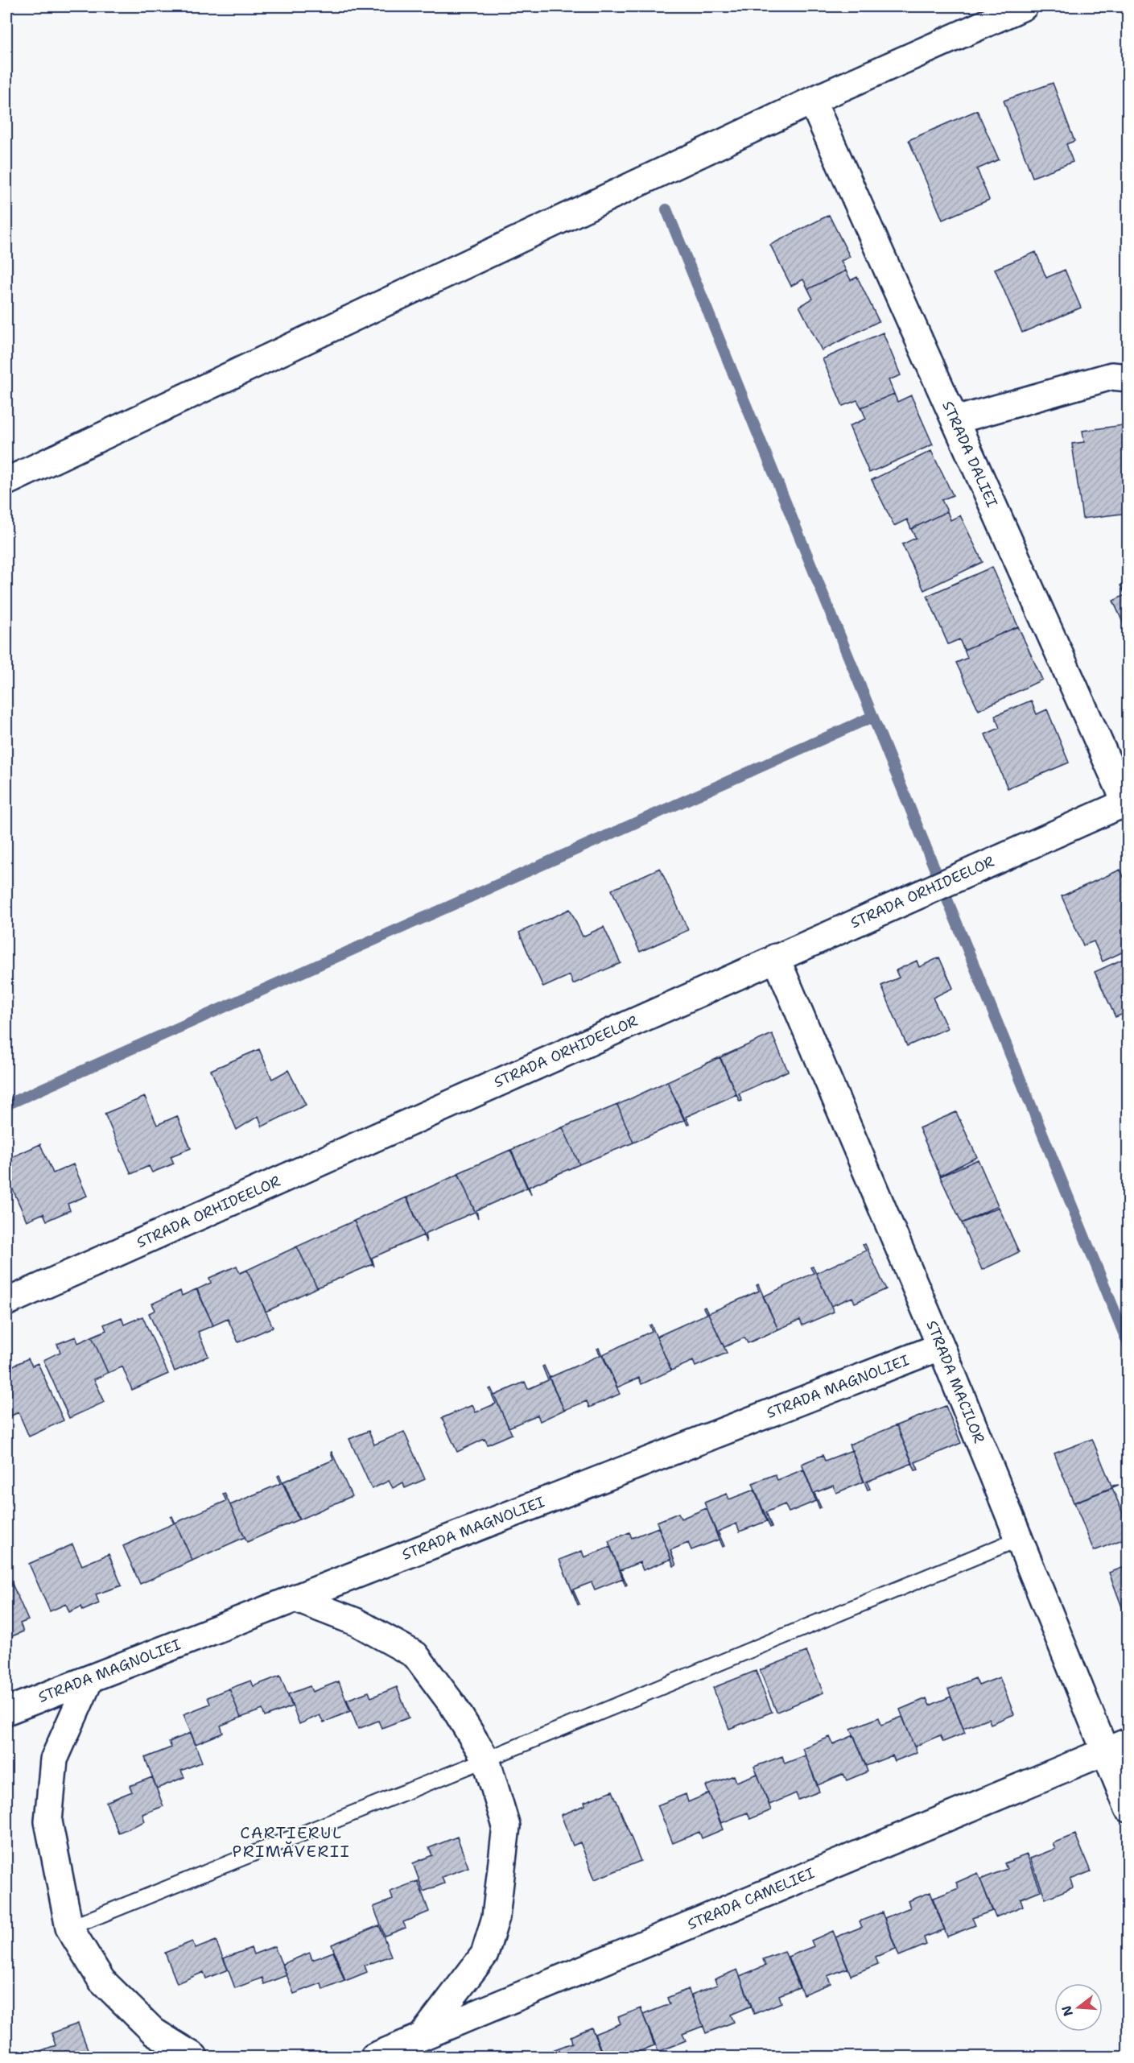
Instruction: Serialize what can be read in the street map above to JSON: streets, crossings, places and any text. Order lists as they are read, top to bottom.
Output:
{
  "streets": {
    "street": [
      "STRADA DALIEI",
      "STRADA ORHIDEELOR",
      "STRADA MACILOR",
      "STRADA MAGNOLIEI",
      "STRADA CAMELIEI"
    ]
  },
  "crossings": [
    ["STRADA DALIEI", "STRADA ORHIDEELOR"],
    ["STRADA ORHIDEELOR", "STRADA MACILOR"],
    ["STRADA MACILOR", "STRADA MAGNOLIEI"],
    ["STRADA MACILOR", "STRADA CAMELIEI"]
  ],
  "districts": ["CARTIERUL PRIMĂVERII"],
  "north": "left"
}
